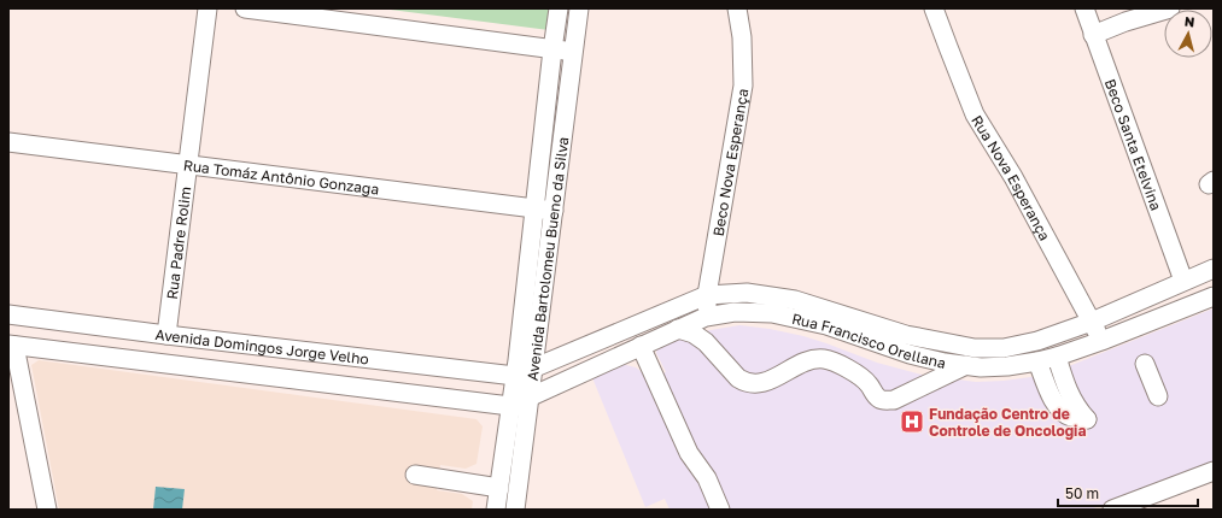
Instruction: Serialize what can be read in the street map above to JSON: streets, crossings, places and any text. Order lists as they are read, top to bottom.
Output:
{
  "streets": {
    "street": [
      "Beco Santa Etelvina",
      "Beco Nova Esperança",
      "Rua Tomáz Antônio Gonzaga",
      "Rua Nova Esperança",
      "Rua Padre Rolim",
      "Avenida Bartolomeu Bueno da Silva",
      "Rua Francisco Orellana",
      "Avenida Domingos Jorge Velho"
    ]
  },
  "crossings": [
    ["Beco Santa Etelvina", "Rua Francisco Orellana"],
    ["Beco Nova Esperança", "Rua Francisco Orellana"],
    ["Rua Tomáz Antônio Gonzaga", "Rua Padre Rolim"],
    ["Rua Tomáz Antônio Gonzaga", "Avenida Bartolomeu Bueno da Silva"],
    ["Rua Nova Esperança", "Rua Francisco Orellana"],
    ["Rua Padre Rolim", "Avenida Domingos Jorge Velho"],
    ["Avenida Bartolomeu Bueno da Silva", "Rua Francisco Orellana"],
    ["Avenida Bartolomeu Bueno da Silva", "Avenida Domingos Jorge Velho"],
    ["Rua Francisco Orellana", "Avenida Domingos Jorge Velho"]
  ],
  "places": {
    "hospital": ["Fundação Centro de Controle de Oncologia"]
  },
  "scale_bar": "50 m",
  "north": "top"
}
